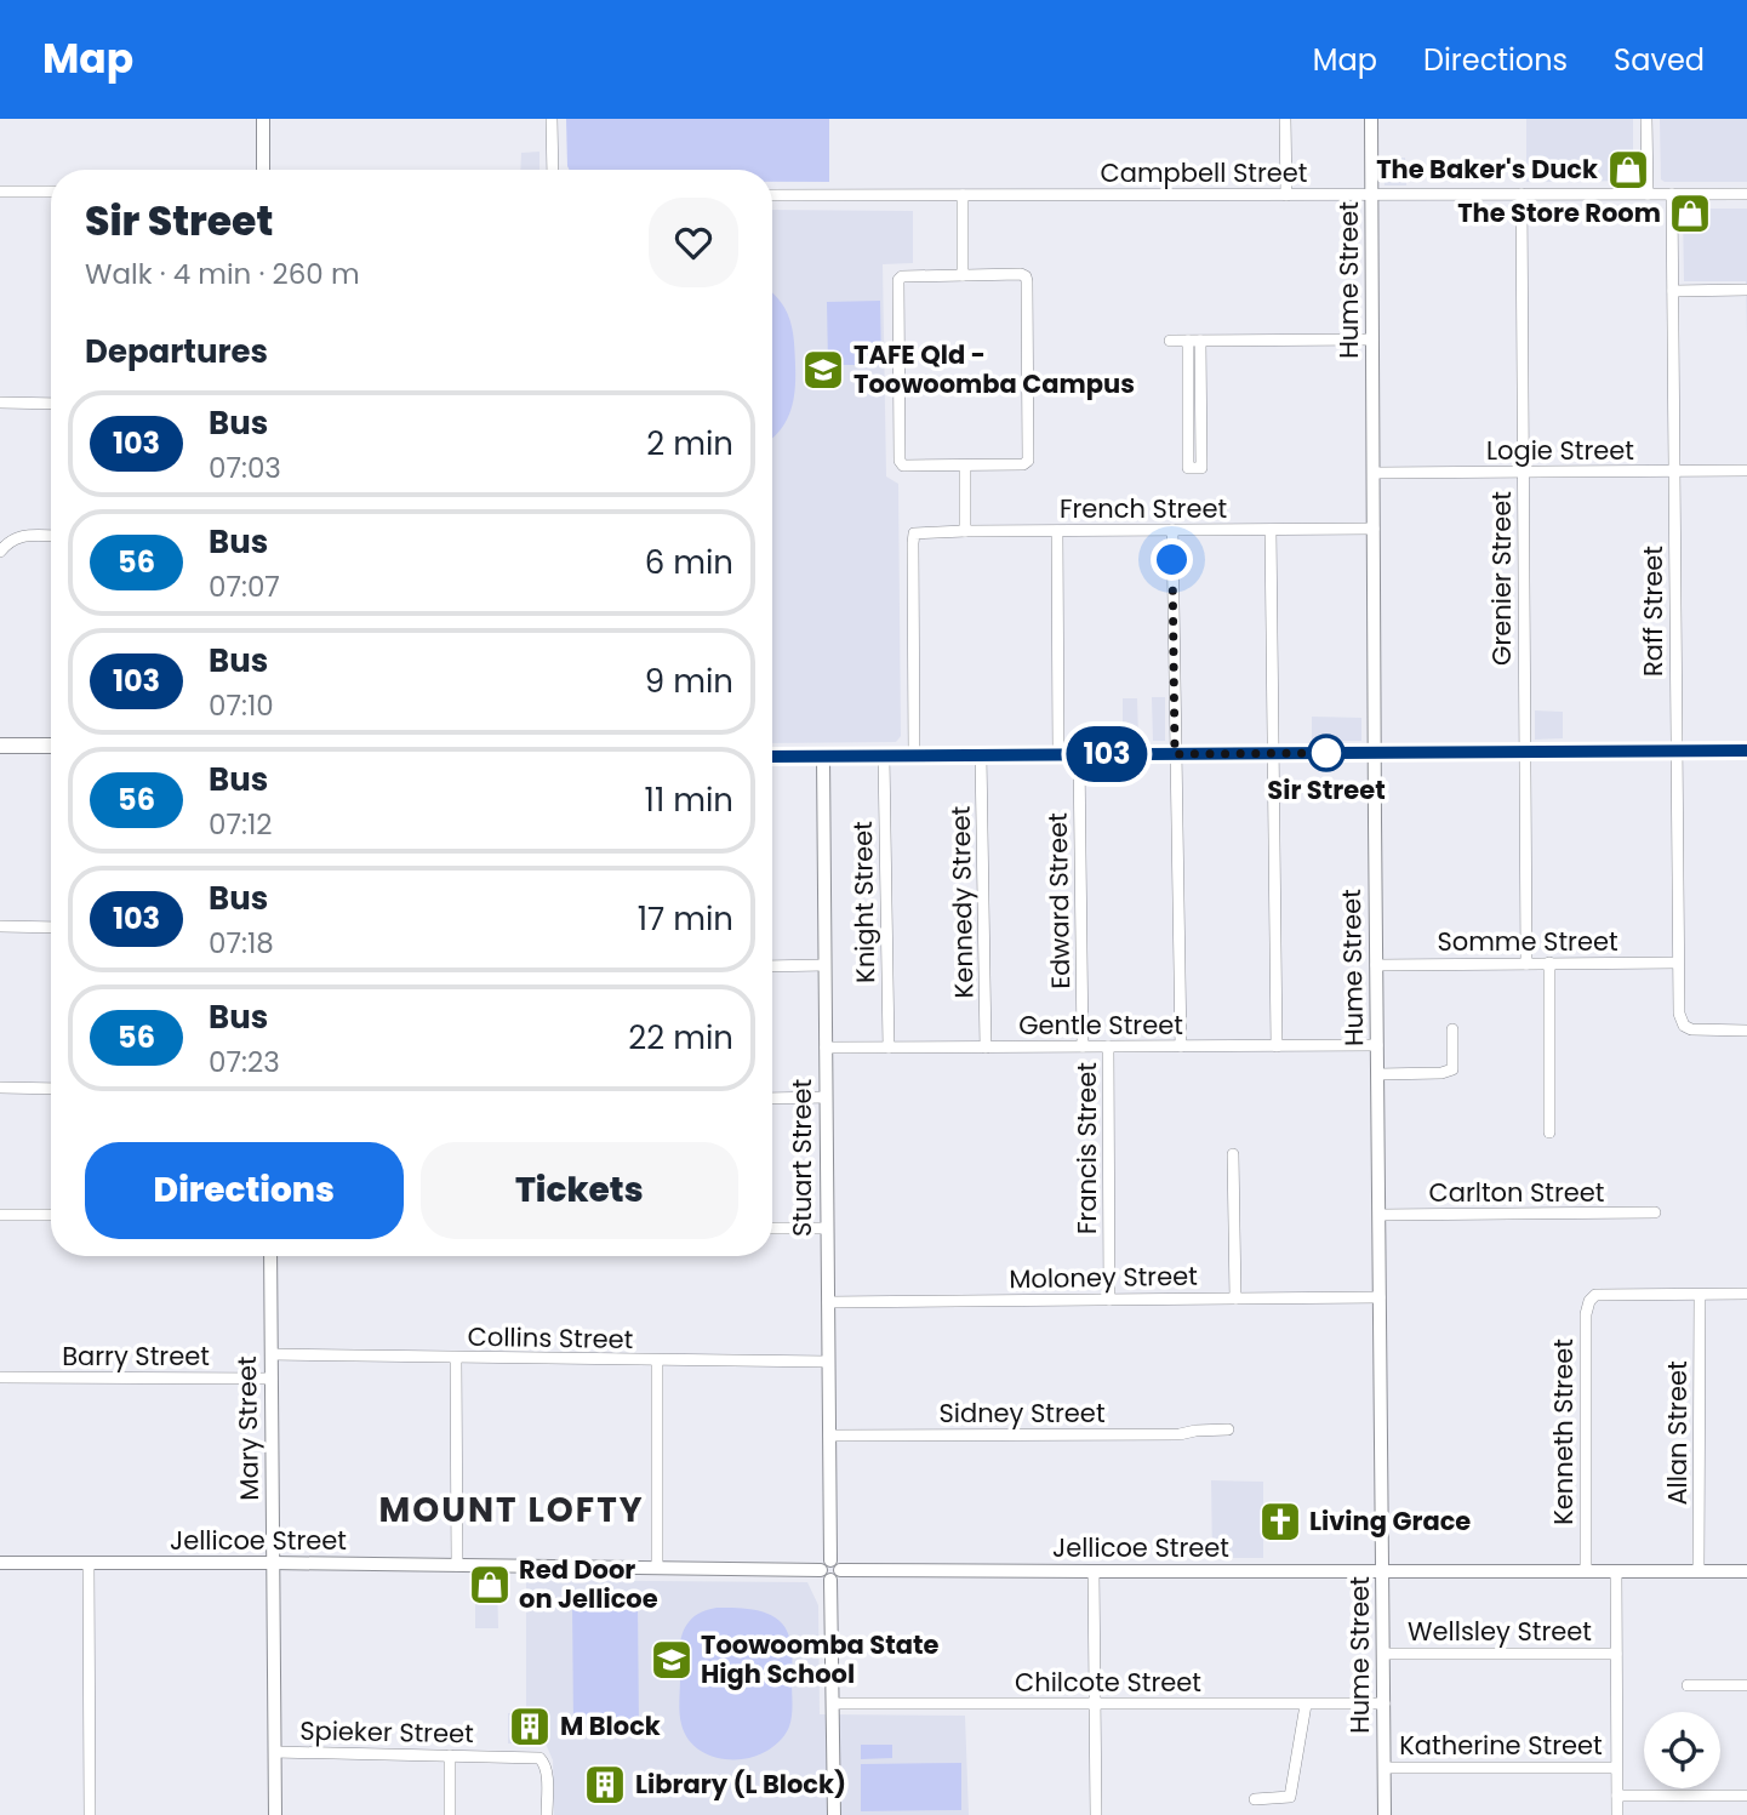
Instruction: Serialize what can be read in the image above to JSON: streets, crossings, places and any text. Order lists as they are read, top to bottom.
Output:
{
  "streets": {
    "street": [
      "Campbell Street",
      "Hume Street",
      "Logie Street",
      "French Street",
      "Grenier Street",
      "Raff Street",
      "Edward Street",
      "Knight Street",
      "Kennedy Street",
      "Somme Street",
      "Gentle Street",
      "Francis Street",
      "Stuart Street",
      "Carlton Street",
      "Moloney Street",
      "Collins Street",
      "Barry Street",
      "Sidney Street",
      "Mary Street",
      "Kenneth Street",
      "Allan Street",
      "Jellicoe Street",
      "Wellsley Street",
      "Chilcote Street",
      "Spieker Street",
      "Katherine Street"
    ]
  },
  "crossings": [
    ["Campbell Street", "Hume Street"],
    ["Campbell Street", "Grenier Street"],
    ["Campbell Street", "Raff Street"],
    ["Hume Street", "Logie Street"],
    ["Hume Street", "French Street"],
    ["Hume Street", "Somme Street"],
    ["Hume Street", "Gentle Street"],
    ["Hume Street", "Carlton Street"],
    ["Hume Street", "Moloney Street"],
    ["Hume Street", "Jellicoe Street"],
    ["Hume Street", "Wellsley Street"],
    ["Hume Street", "Chilcote Street"],
    ["Hume Street", "Katherine Street"],
    ["Logie Street", "Grenier Street"],
    ["Logie Street", "Raff Street"],
    ["Grenier Street", "Somme Street"],
    ["Raff Street", "Somme Street"],
    ["Edward Street", "Gentle Street"],
    ["Knight Street", "Gentle Street"],
    ["Kennedy Street", "Gentle Street"],
    ["Gentle Street", "Francis Street"],
    ["Gentle Street", "Stuart Street"],
    ["Francis Street", "Moloney Street"],
    ["Stuart Street", "Moloney Street"],
    ["Stuart Street", "Collins Street"],
    ["Stuart Street", "Sidney Street"],
    ["Stuart Street", "Jellicoe Street"],
    ["Stuart Street", "Chilcote Street"],
    ["Collins Street", "Mary Street"],
    ["Barry Street", "Mary Street"],
    ["Mary Street", "Jellicoe Street"],
    ["Mary Street", "Spieker Street"],
    ["Kenneth Street", "Allan Street"],
    ["Kenneth Street", "Jellicoe Street"],
    ["Allan Street", "Jellicoe Street"]
  ],
  "districts": ["MOUNT LOFTY"],
  "places": {
    "shop": ["The Baker's Duck", "The Store Room", "Red Door on Jellicoe"],
    "school or university": ["TAFE Qld - Toowoomba Campus", "Toowoomba State High School"],
    "other": ["Sir Street"],
    "church": ["Living Grace"],
    "building": ["M Block", "Library (L Block)"]
  },
  "lines": ["bus line 103"],
  "page": {
    "header": "Map",
    "nav": ["Map", "Directions", "Saved"],
    "on_map": "103",
    "heading": [
      ["Sir Street", "Walk · 4 min · 260 m"],
      "Departures"
    ],
    "list": [
      {
        "mark": "103",
        "name": "Bus",
        "note": "07:03",
        "value": "2 min"
      },
      {
        "mark": "56",
        "name": "Bus",
        "note": "07:07",
        "value": "6 min"
      },
      {
        "mark": "103",
        "name": "Bus",
        "note": "07:10",
        "value": "9 min"
      },
      {
        "mark": "56",
        "name": "Bus",
        "note": "07:12",
        "value": "11 min"
      },
      {
        "mark": "103",
        "name": "Bus",
        "note": "07:18",
        "value": "17 min"
      },
      {
        "mark": "56",
        "name": "Bus",
        "note": "07:23",
        "value": "22 min"
      }
    ],
    "buttons": ["Directions", "Tickets"]
  }
}
